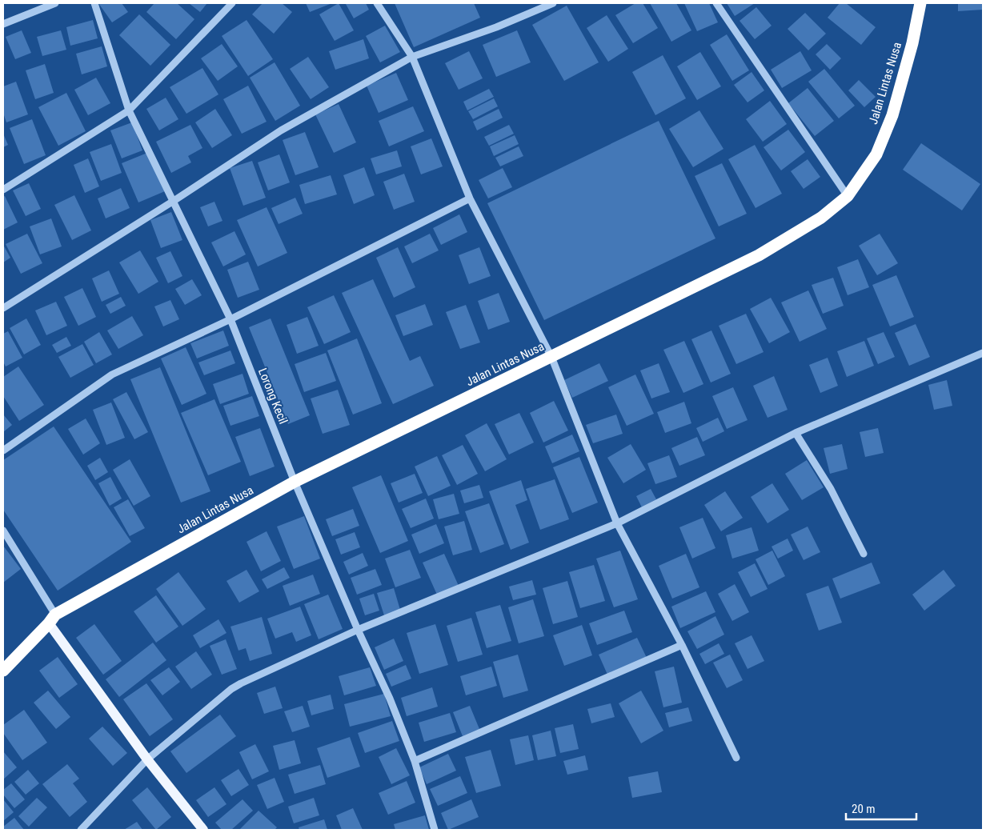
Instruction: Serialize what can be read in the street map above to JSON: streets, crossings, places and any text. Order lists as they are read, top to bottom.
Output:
{
  "streets": {
    "highway": ["Jalan Lintas Nusa"],
    "street": ["Lorong Kecil"]
  },
  "crossings": [
    ["Jalan Lintas Nusa", "Lorong Kecil"]
  ],
  "scale_bar": "20 m"
}
